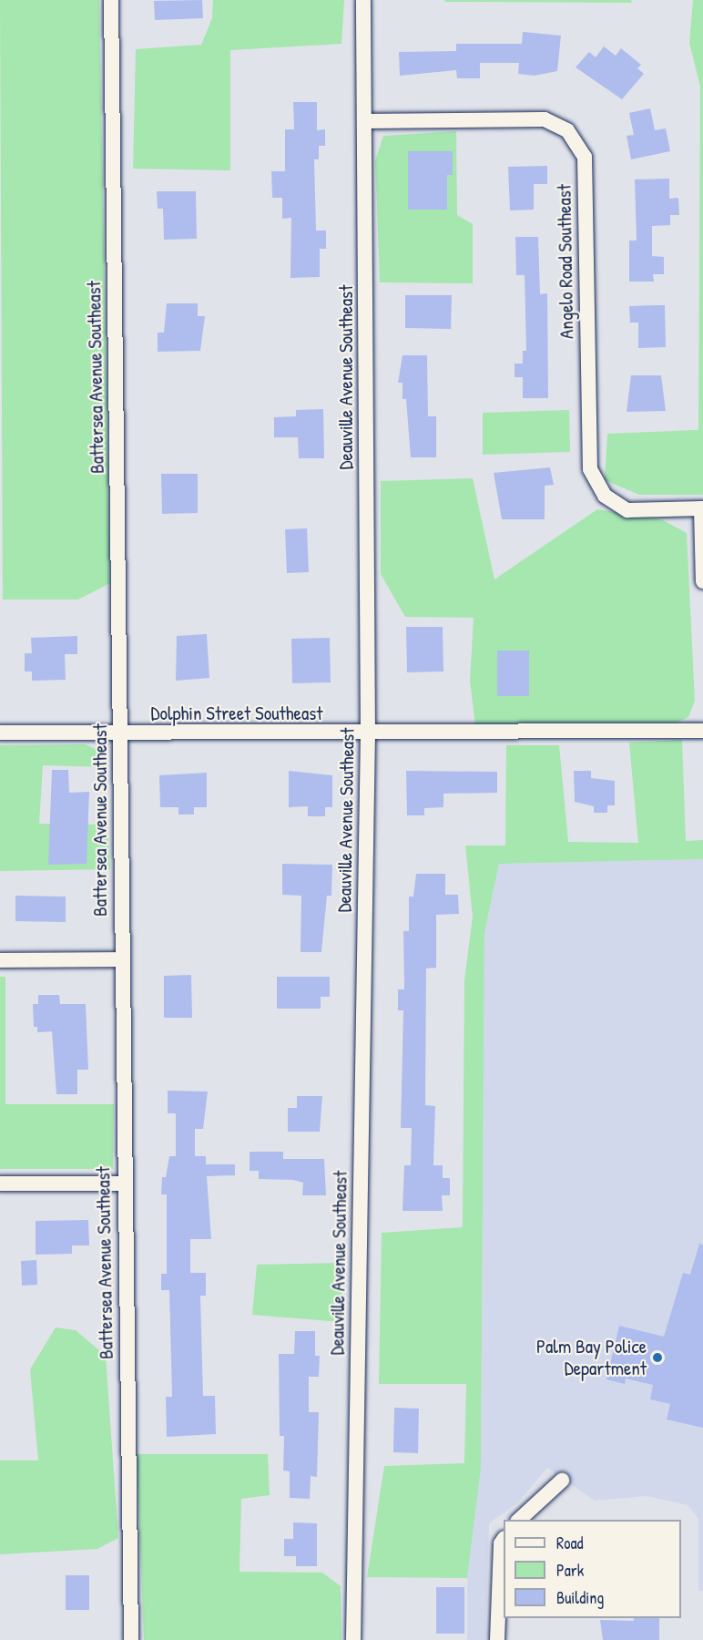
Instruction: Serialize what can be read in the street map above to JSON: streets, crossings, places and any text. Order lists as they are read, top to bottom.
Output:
{
  "streets": {
    "street": [
      "Angelo Road Southeast",
      "Battersea Avenue Southeast",
      "Deauville Avenue Southeast",
      "Dolphin Street Southeast"
    ]
  },
  "crossings": [
    ["Angelo Road Southeast", "Deauville Avenue Southeast"],
    ["Battersea Avenue Southeast", "Dolphin Street Southeast"],
    ["Deauville Avenue Southeast", "Dolphin Street Southeast"]
  ],
  "places": ["Palm Bay Police Department"],
  "legend": ["Road", "Park", "Building"]
}
